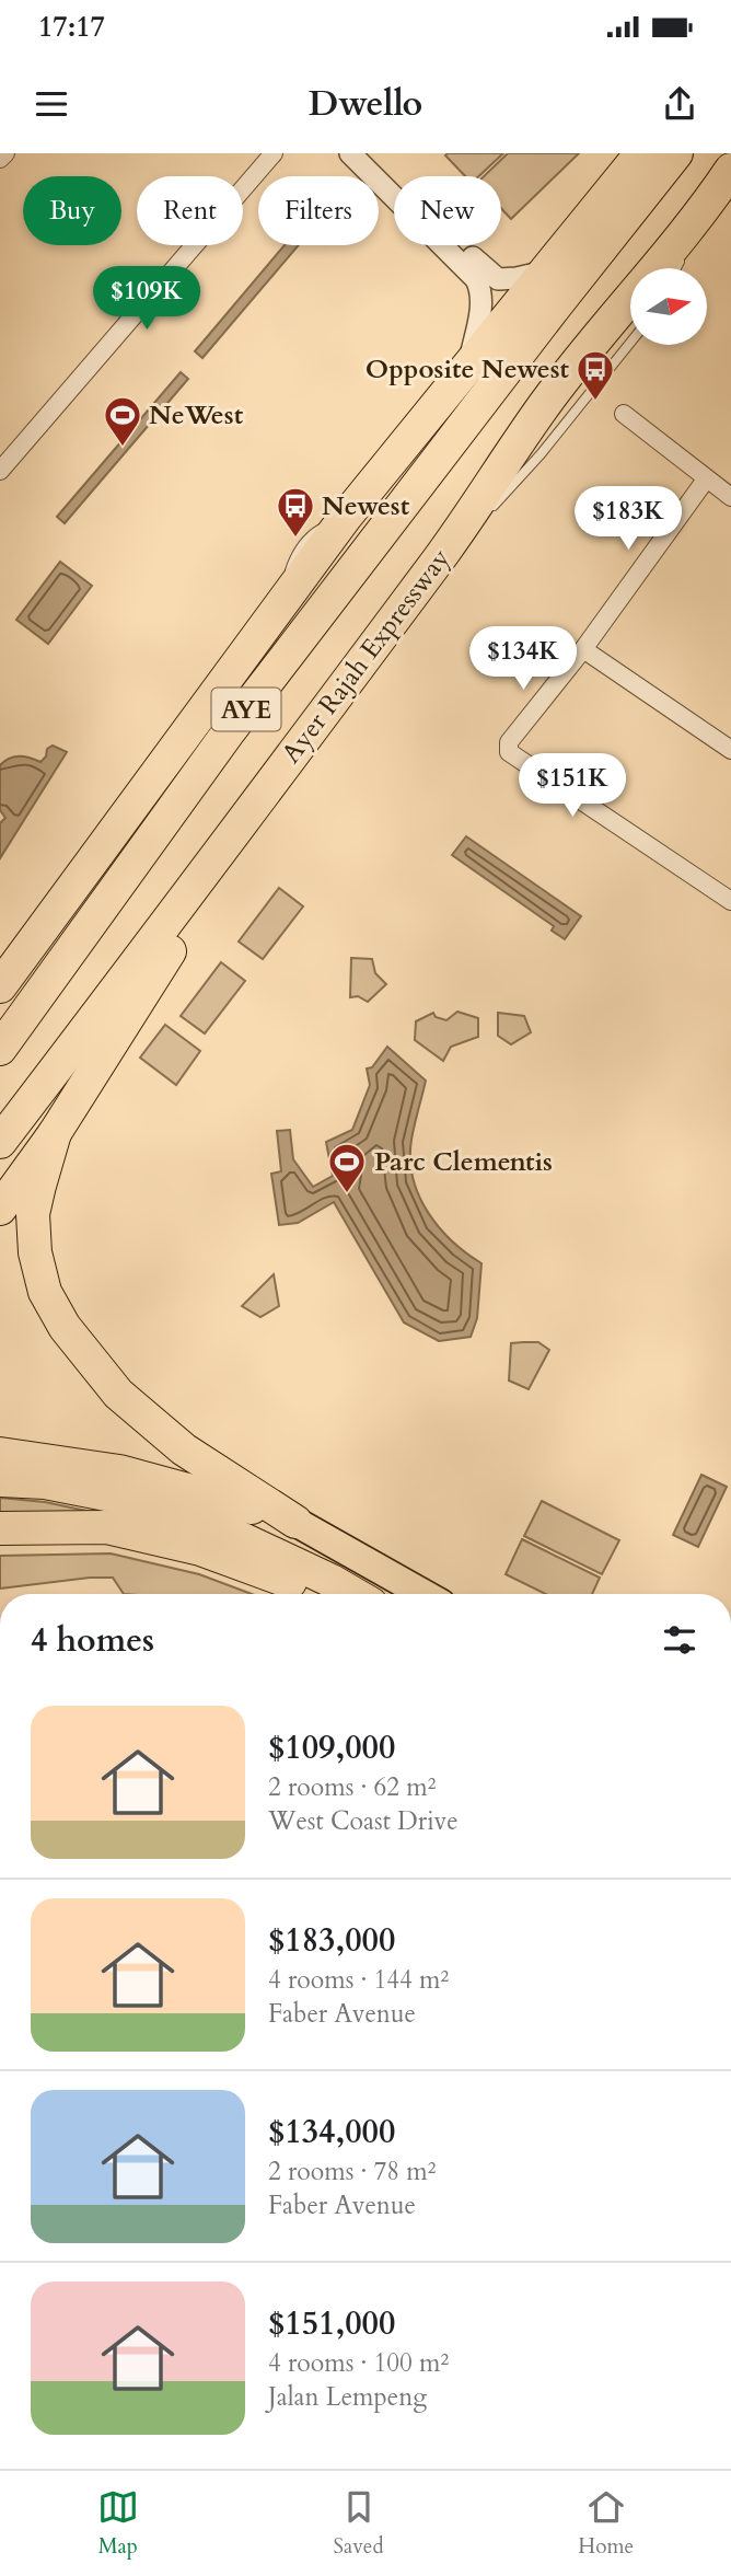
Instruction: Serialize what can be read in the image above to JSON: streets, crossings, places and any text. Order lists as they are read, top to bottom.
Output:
{
  "streets": {
    "highway": ["Ayer Rajah Expressway", "AYE"]
  },
  "places": {
    "bus stop": ["Opposite Newest", "Newest"],
    "sports": ["NeWest", "Parc Clementis"]
  },
  "north": "right",
  "page": {
    "status": "17:17",
    "header": "Dwello",
    "chip": [
      "Buy",
      "Rent",
      "Filters",
      "New"
    ],
    "price": [
      "$109K",
      "$183K",
      "$134K",
      "$151K"
    ],
    "heading": "4 homes",
    "list": [
      {
        "name": "$109,000",
        "note": "2 rooms · 62 m² · West Coast Drive"
      },
      {
        "name": "$183,000",
        "note": "4 rooms · 144 m² · Faber Avenue"
      },
      {
        "name": "$134,000",
        "note": "2 rooms · 78 m² · Faber Avenue"
      },
      {
        "name": "$151,000",
        "note": "4 rooms · 100 m² · Jalan Lempeng"
      }
    ],
    "tabs": ["Map", "Saved", "Home"]
  }
}
